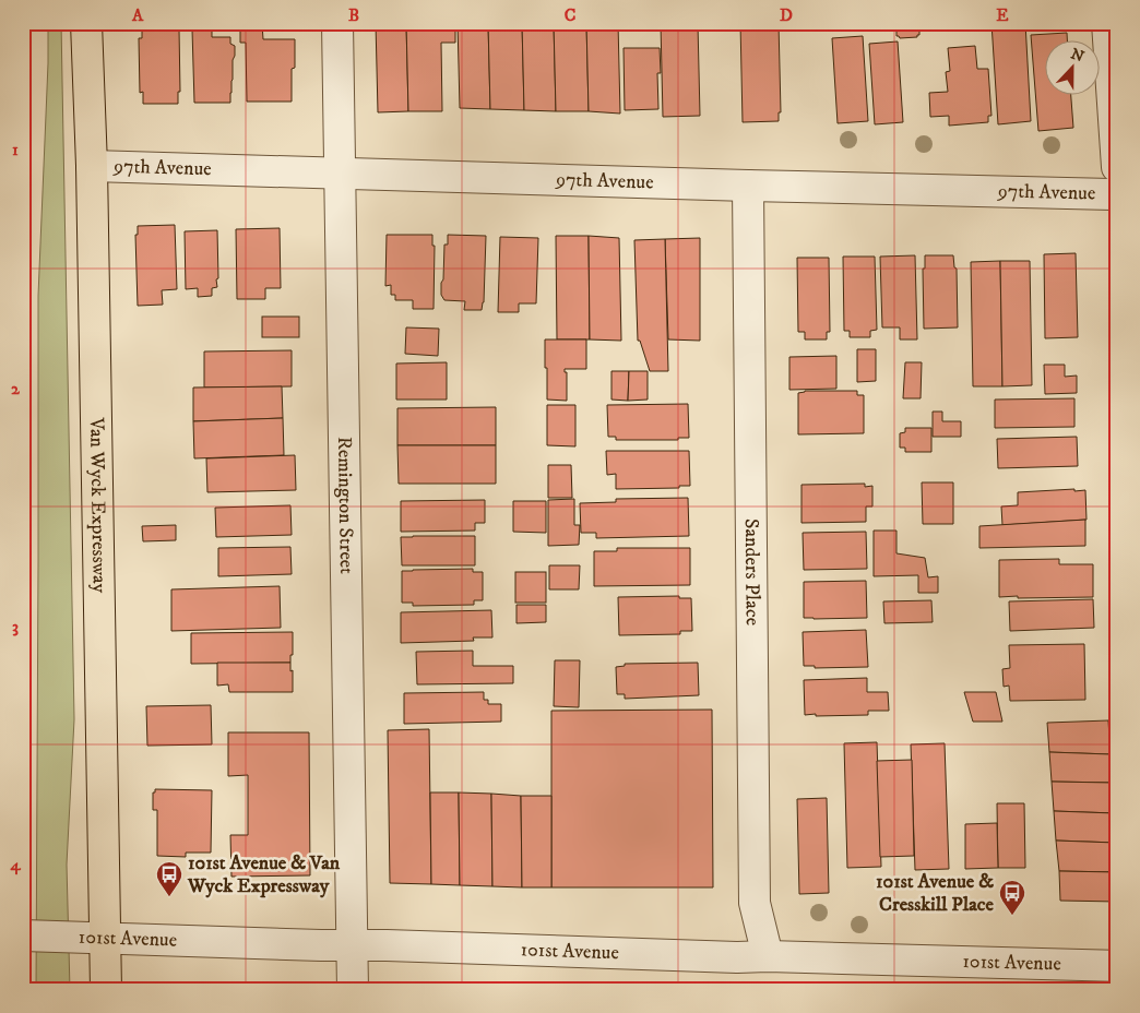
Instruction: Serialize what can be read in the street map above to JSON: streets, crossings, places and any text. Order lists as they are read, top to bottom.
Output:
{
  "streets": {
    "main road": ["Van Wyck Expressway"],
    "street": [
      "97th Avenue",
      "Remington Street",
      "Sanders Place",
      "101st Avenue"
    ]
  },
  "crossings": [
    ["97th Avenue", "Van Wyck Expressway"],
    ["97th Avenue", "Remington Street"],
    ["97th Avenue", "Sanders Place"],
    ["Van Wyck Expressway", "101st Avenue"],
    ["Remington Street", "101st Avenue"],
    ["Sanders Place", "101st Avenue"]
  ],
  "places": {
    "bus stop": ["101st Avenue & Van Wyck Expressway", "101st Avenue & Cresskill Place"]
  },
  "north": "top",
  "grid": {
    "columns": [
      "A",
      "B",
      "C",
      "D",
      "E"
    ],
    "rows": [
      "1",
      "2",
      "3",
      "4"
    ]
  }
}
